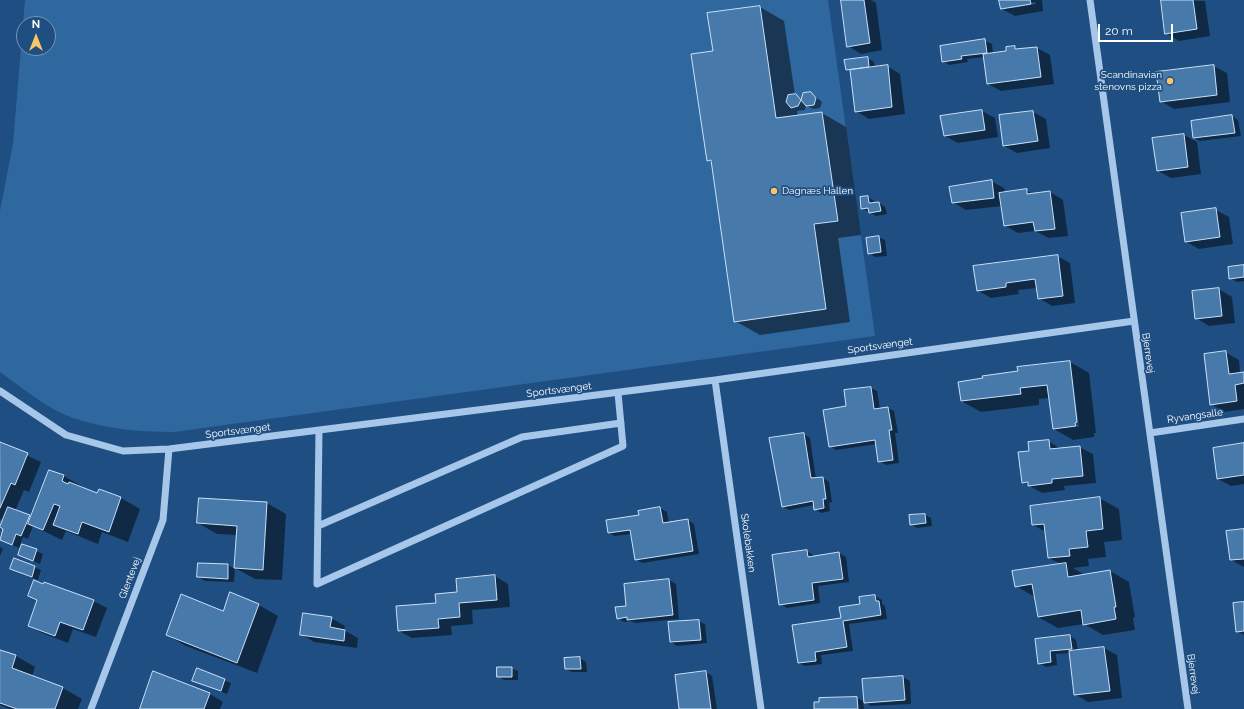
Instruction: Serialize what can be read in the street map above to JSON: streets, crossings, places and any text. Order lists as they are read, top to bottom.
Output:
{
  "streets": {
    "street": [
      "Sportsvænget",
      "Bjerrevej",
      "Ryvangsalle",
      "Skolebakken",
      "Glentevej"
    ]
  },
  "crossings": [
    ["Sportsvænget", "Bjerrevej"],
    ["Sportsvænget", "Skolebakken"],
    ["Sportsvænget", "Glentevej"],
    ["Bjerrevej", "Ryvangsalle"]
  ],
  "places": ["Scandinavian stenovns pizza", "Dagnæs Hallen"],
  "scale_bar": "20 m",
  "north": "top"
}
